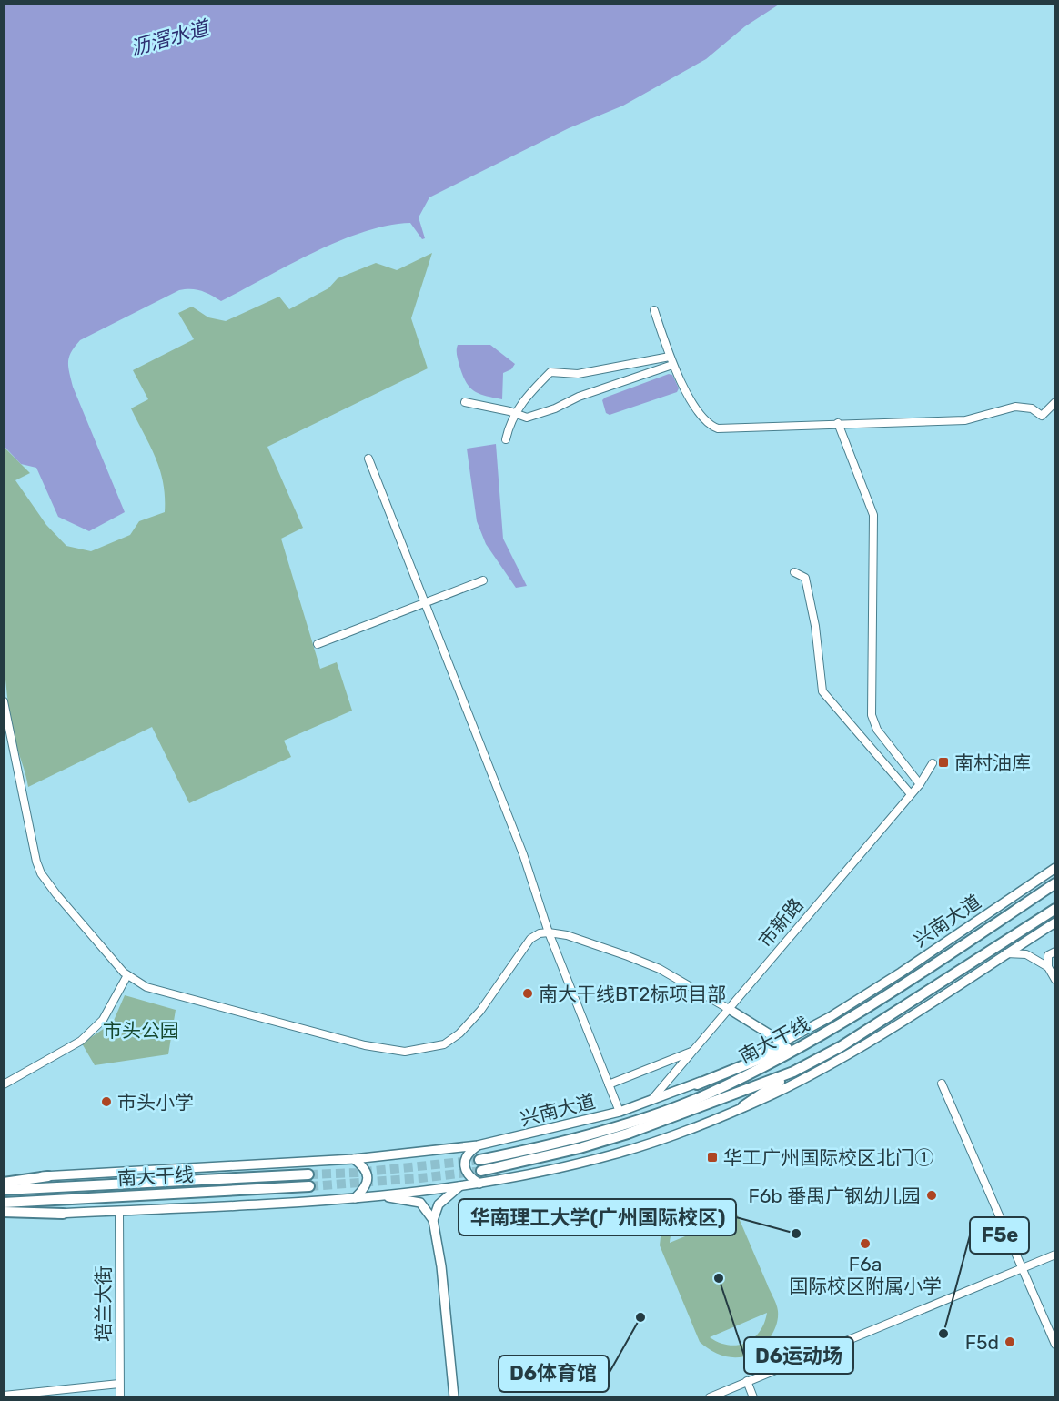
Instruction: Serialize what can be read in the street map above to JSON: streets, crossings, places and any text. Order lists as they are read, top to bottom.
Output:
{
  "streets": {
    "highway": ["南大干线"],
    "main road": ["兴南大道"],
    "street": ["市新路", "培兰大街"]
  },
  "crossings": [
    ["兴南大道", "市新路"]
  ],
  "water": ["沥滘水道"],
  "parks": ["市头公园"],
  "places": {
    "transit": ["南村油库", "华工广州国际校区北门①"],
    "other": [
      "南大干线BT2标项目部",
      "市头小学",
      "F6b 番禺广钢幼儿园",
      "华南理工大学(广州国际校区)",
      "F6a 国际校区附属小学",
      "D6运动场",
      "D6体育馆",
      "F5e",
      "F5d"
    ]
  }
}
